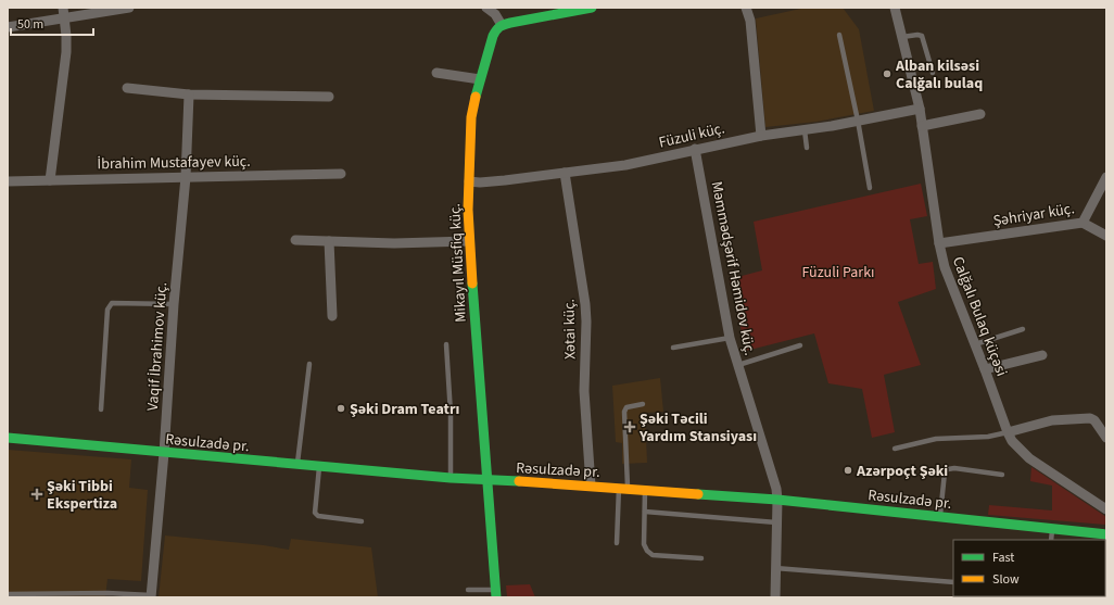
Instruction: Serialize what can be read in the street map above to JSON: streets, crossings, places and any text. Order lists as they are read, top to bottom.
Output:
{
  "streets": {
    "main road": ["Mikayıl Müsfiq küç.", "Rəsulzadə pr."],
    "street": [
      "Füzuli küç.",
      "İbrahim Mustafayev küç.",
      "Şəhriyar küç.",
      "Məmmədşərif Həmidov küç.",
      "Calğalı Bulaq küçəsi",
      "Xətai küç.",
      "Vaqif İbrahimov küç."
    ]
  },
  "crossings": [
    ["Füzuli küç.", "Mikayıl Müsfiq küç."],
    ["Füzuli küç.", "Məmmədşərif Həmidov küç."],
    ["Füzuli küç.", "Calğalı Bulaq küçəsi"],
    ["Füzuli küç.", "Xətai küç."],
    ["İbrahim Mustafayev küç.", "Vaqif İbrahimov küç."],
    ["Şəhriyar küç.", "Calğalı Bulaq küçəsi"],
    ["Mikayıl Müsfiq küç.", "Rəsulzadə pr."],
    ["Məmmədşərif Həmidov küç.", "Rəsulzadə pr."],
    ["Xətai küç.", "Rəsulzadə pr."],
    ["Vaqif İbrahimov küç.", "Rəsulzadə pr."]
  ],
  "parks": ["Füzuli Parkı"],
  "places": {
    "other": ["Alban kilsəsi Calğalı bulaq", "Şəki Dram Teatrı", "Azərpoçt Şəki"],
    "health": ["Şəki Təcili Yardım Stansiyası", "Şəki Tibbi Ekspertiza"]
  },
  "legend": ["Fast", "Slow"],
  "scale_bar": "50 m"
}
